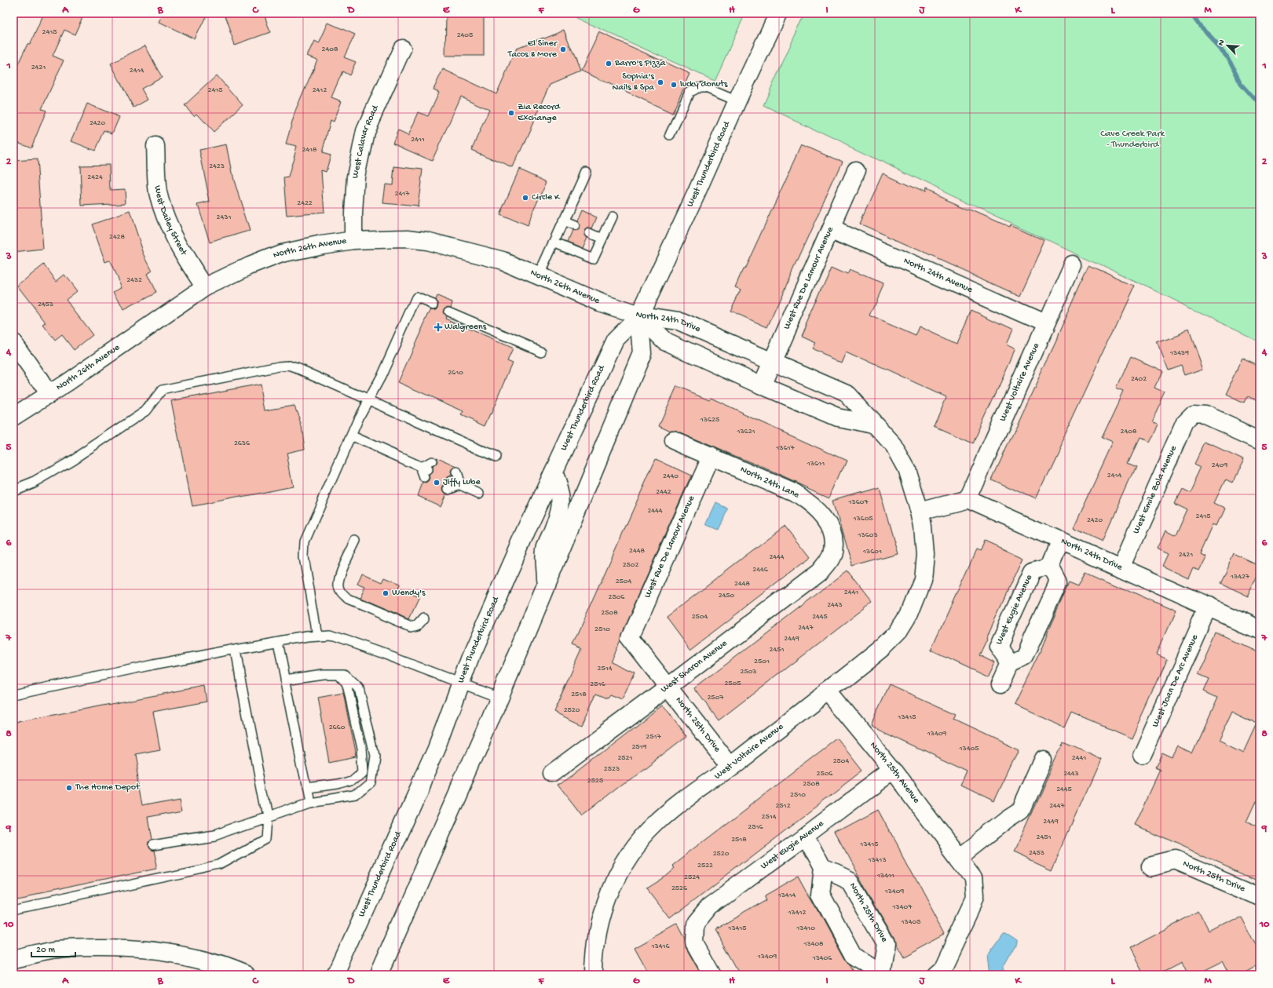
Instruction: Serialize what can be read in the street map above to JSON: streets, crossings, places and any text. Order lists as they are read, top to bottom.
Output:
{
  "streets": {
    "street": [
      "West Calavar Road",
      "West Thunderbird Road",
      "West Dailey Street",
      "North 26th Avenue",
      "North 24th Avenue",
      "West Rue De Lamour Avenue",
      "North 24th Drive",
      "West Voltaire Avenue",
      "North 24th Lane",
      "West Emile Zola Avenue",
      "West Eugie Avenue",
      "West Sharon Avenue",
      "West Joan De Arc Avenue",
      "North 25th Drive",
      "North 25th Avenue"
    ]
  },
  "crossings": [
    ["West Calavar Road", "North 26th Avenue"],
    ["West Thunderbird Road", "North 26th Avenue"],
    ["West Thunderbird Road", "North 24th Drive"],
    ["West Dailey Street", "North 26th Avenue"],
    ["North 26th Avenue", "North 24th Drive"],
    ["North 24th Avenue", "West Rue De Lamour Avenue"],
    ["North 24th Avenue", "West Voltaire Avenue"],
    ["West Rue De Lamour Avenue", "North 24th Drive"],
    ["West Rue De Lamour Avenue", "North 24th Lane"],
    ["West Rue De Lamour Avenue", "North 25th Drive"],
    ["North 24th Drive", "West Voltaire Avenue"],
    ["North 24th Drive", "West Emile Zola Avenue"],
    ["North 24th Drive", "West Joan De Arc Avenue"],
    ["West Voltaire Avenue", "North 25th Drive"],
    ["West Voltaire Avenue", "North 25th Avenue"],
    ["North 24th Lane", "West Sharon Avenue"],
    ["West Eugie Avenue", "North 25th Avenue"],
    ["West Sharon Avenue", "North 25th Drive"]
  ],
  "parks": ["Cave Creek Park - Thunderbird"],
  "places": {
    "other": [
      "El Siner Tacos & More",
      "Barro's Pizza",
      "Sophia's Nails & Spa",
      "lucky donuts",
      "Zia Record Exchange",
      "Circle K",
      "Jiffy Lube",
      "Wendy's",
      "The Home Depot"
    ],
    "health": ["Walgreens"]
  },
  "house_numbers": [
    "2415",
    "2405",
    "2408",
    "2421",
    "2414",
    "2415",
    "2412",
    "2420",
    "2411",
    "2418",
    "2423",
    "2424",
    "2417",
    "2422",
    "2431",
    "2428",
    "2432",
    "2453",
    "13439",
    "2610",
    "2402",
    "13625",
    "13621",
    "2408",
    "2636",
    "13617",
    "13611",
    "2409",
    "2414",
    "2440",
    "2442",
    "13607",
    "2444",
    "2415",
    "13605",
    "2420",
    "13603",
    "2448",
    "13601",
    "2421",
    "2444",
    "2502",
    "2446",
    "13427",
    "2504",
    "2448",
    "2441",
    "2450",
    "2506",
    "2443",
    "2508",
    "2504",
    "2445",
    "2447",
    "2510",
    "2449",
    "2451",
    "2501",
    "2514",
    "2503",
    "2505",
    "2516",
    "2518",
    "2507",
    "2520",
    "13415",
    "2660",
    "13409",
    "2517",
    "2519",
    "13405",
    "2521",
    "2441",
    "2504",
    "2523",
    "2506",
    "2443",
    "2525",
    "2508",
    "2445",
    "2510",
    "2512",
    "2447",
    "2514",
    "2449",
    "2516",
    "2451",
    "2518",
    "13415",
    "2453",
    "2520",
    "13413",
    "2522",
    "13411",
    "2524",
    "2526",
    "13409",
    "13414",
    "13407",
    "13412",
    "13405",
    "13415",
    "13410",
    "13408",
    "13416",
    "13409",
    "13406"
  ],
  "scale_bar": "20 m",
  "north": "top left",
  "grid": {
    "columns": [
      "A",
      "B",
      "C",
      "D",
      "E",
      "F",
      "G",
      "H",
      "I",
      "J",
      "K",
      "L",
      "M"
    ],
    "rows": [
      "1",
      "2",
      "3",
      "4",
      "5",
      "6",
      "7",
      "8",
      "9",
      "10"
    ]
  }
}
